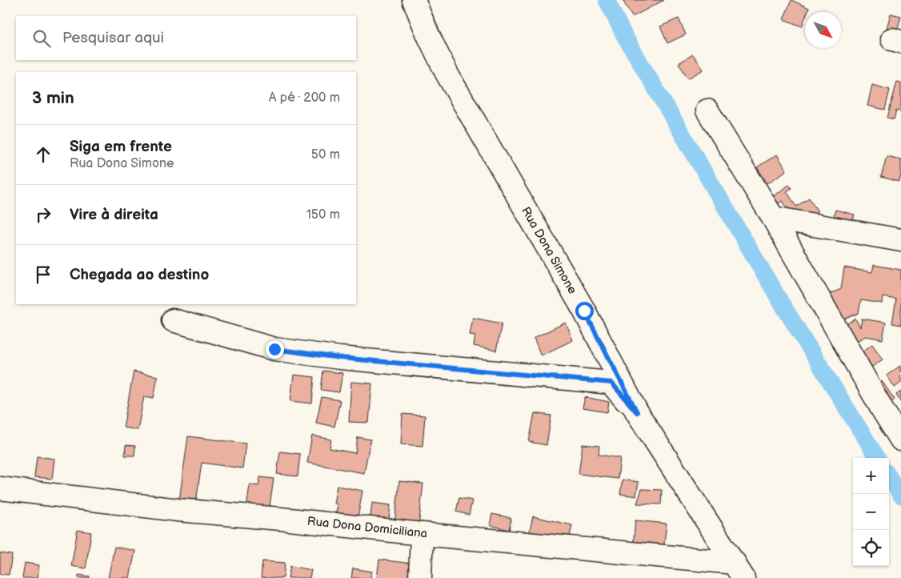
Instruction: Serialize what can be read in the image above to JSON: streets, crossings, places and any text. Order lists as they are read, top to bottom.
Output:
{
  "streets": {
    "street": ["Rua Dona Simone", "Rua Dona Domiciliana"]
  },
  "crossings": [
    ["Rua Dona Simone", "Rua Dona Domiciliana"]
  ],
  "north": "bottom right",
  "page": {
    "search": "Pesquisar aqui",
    "heading": ["3 min", "A pé · 200 m"],
    "list": [
      ["Siga em frente", "Rua Dona Simone", "50 m"],
      ["Vire à direita", "150 m"],
      "Chegada ao destino"
    ],
    "map_buttons": ["+", "−"]
  }
}
